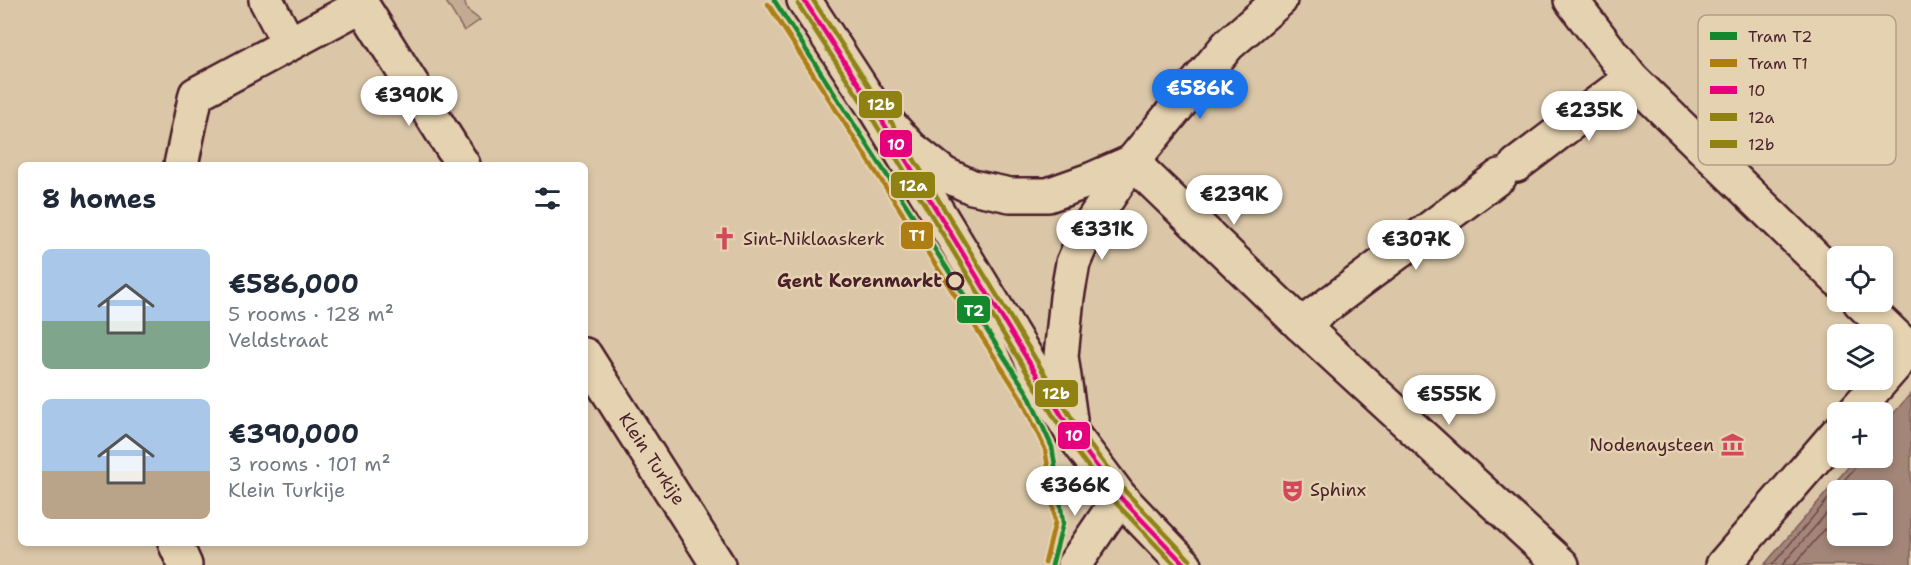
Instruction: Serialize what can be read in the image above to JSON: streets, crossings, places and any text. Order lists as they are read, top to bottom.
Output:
{
  "streets": {
    "street": ["Klein Turkije"]
  },
  "places": {
    "church": ["Sint-Niklaaskerk"],
    "other": ["Gent Korenmarkt"],
    "museum": ["Nodenaysteen"],
    "theatre": ["Sphinx"]
  },
  "lines": [
    "tram line T2",
    "transit line 10",
    "transit line 12b",
    "tram line T1",
    "transit line 12a"
  ],
  "legend": [
    "Tram T2",
    "Tram T1",
    "10",
    "12a",
    "12b"
  ],
  "page": {
    "price": [
      "€586K",
      "€390K",
      "€235K",
      "€239K",
      "€331K",
      "€307K",
      "€555K",
      "€366K"
    ],
    "heading": "8 homes",
    "list": [
      {
        "name": "€586,000",
        "note": "5 rooms · 128 m² · Veldstraat"
      },
      {
        "name": "€390,000",
        "note": "3 rooms · 101 m² · Klein Turkije"
      }
    ],
    "map_buttons": ["+", "−"]
  }
}
